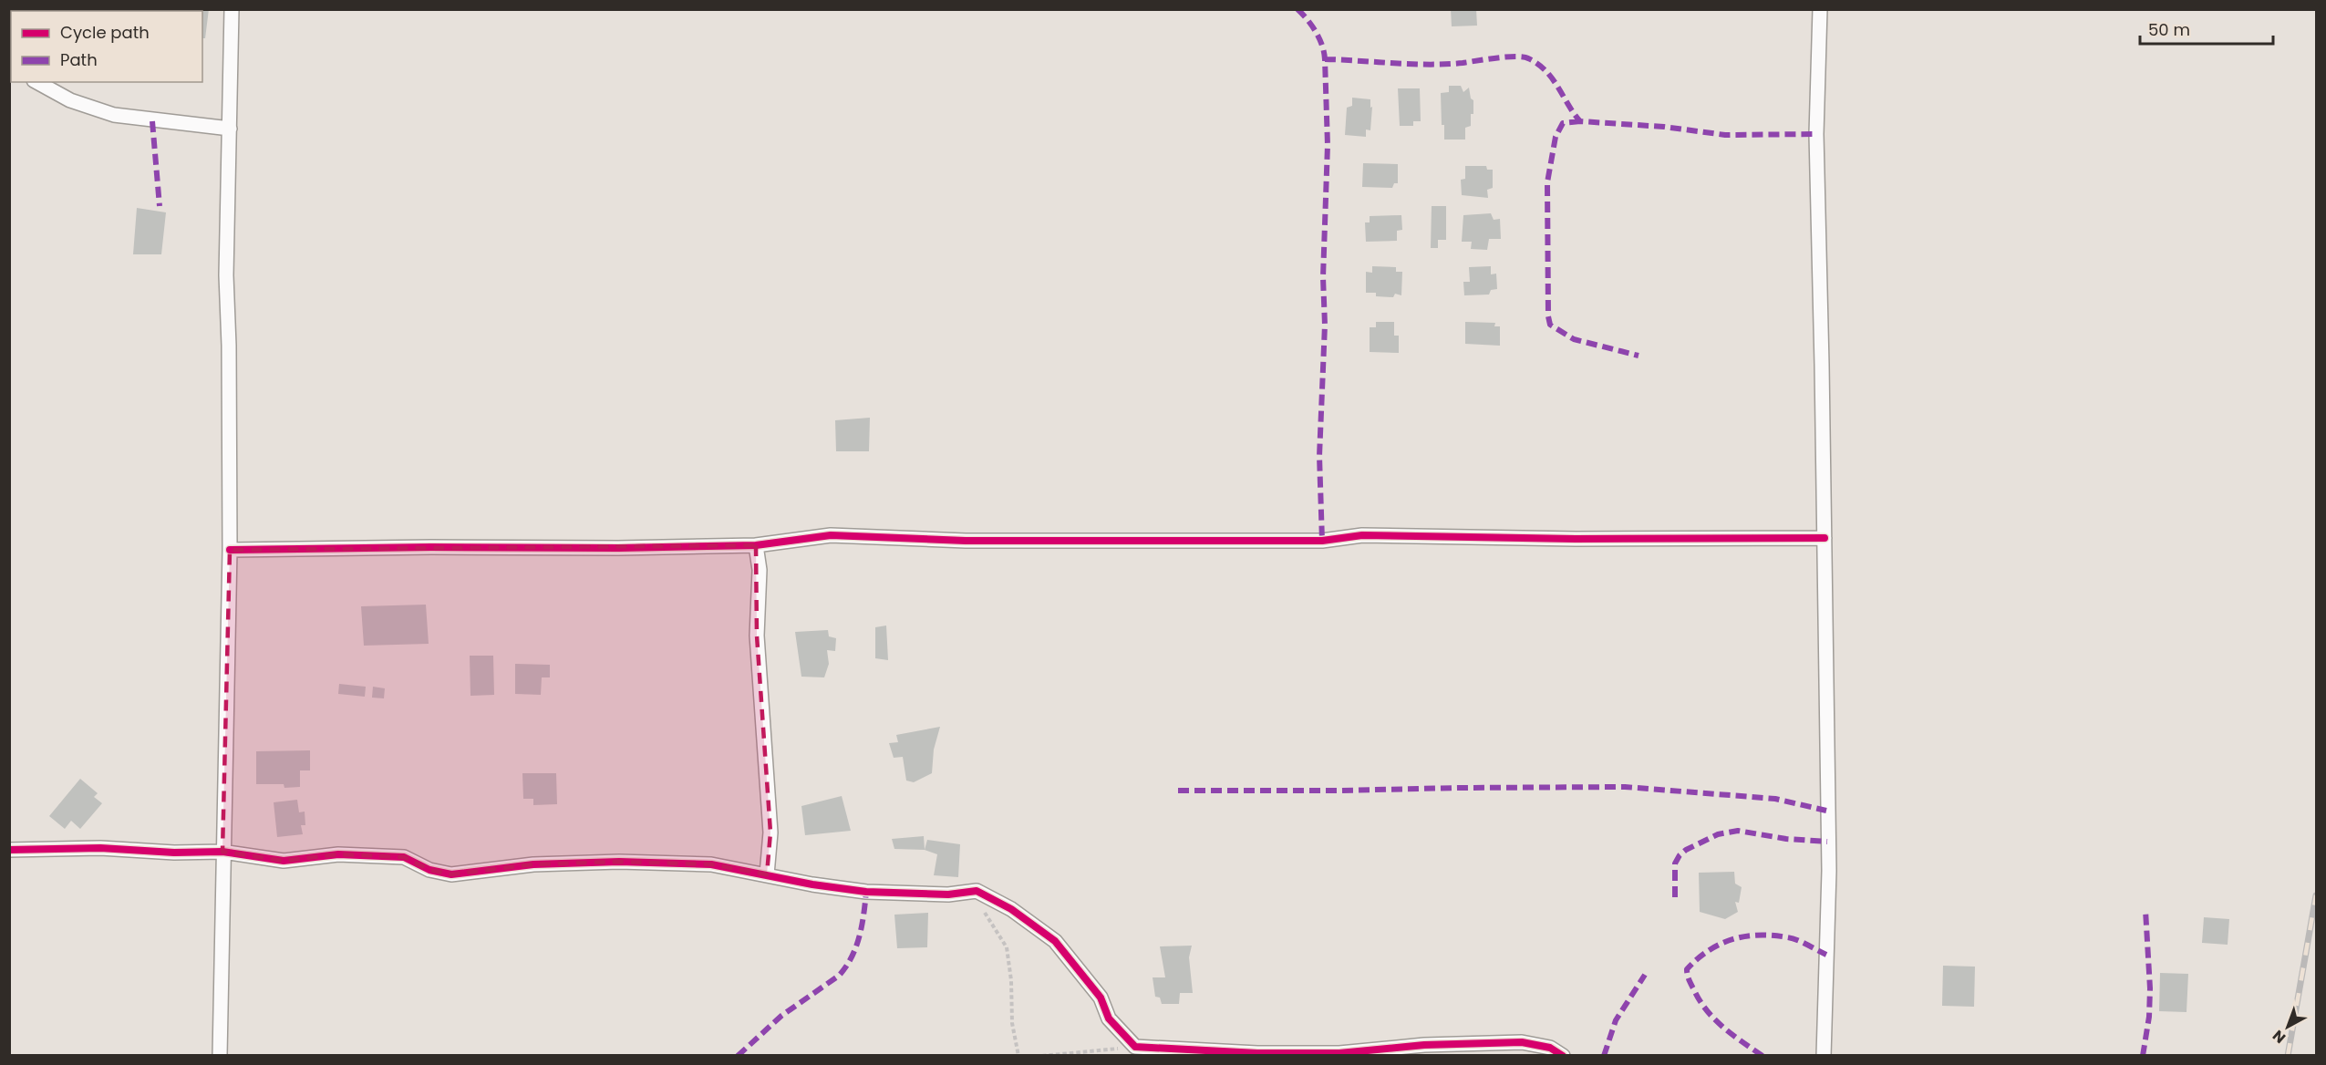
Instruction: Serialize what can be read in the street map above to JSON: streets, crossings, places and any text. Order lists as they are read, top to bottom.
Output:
{
  "legend": ["Cycle path", "Path"],
  "scale_bar": "50 m",
  "north": "bottom left"
}
